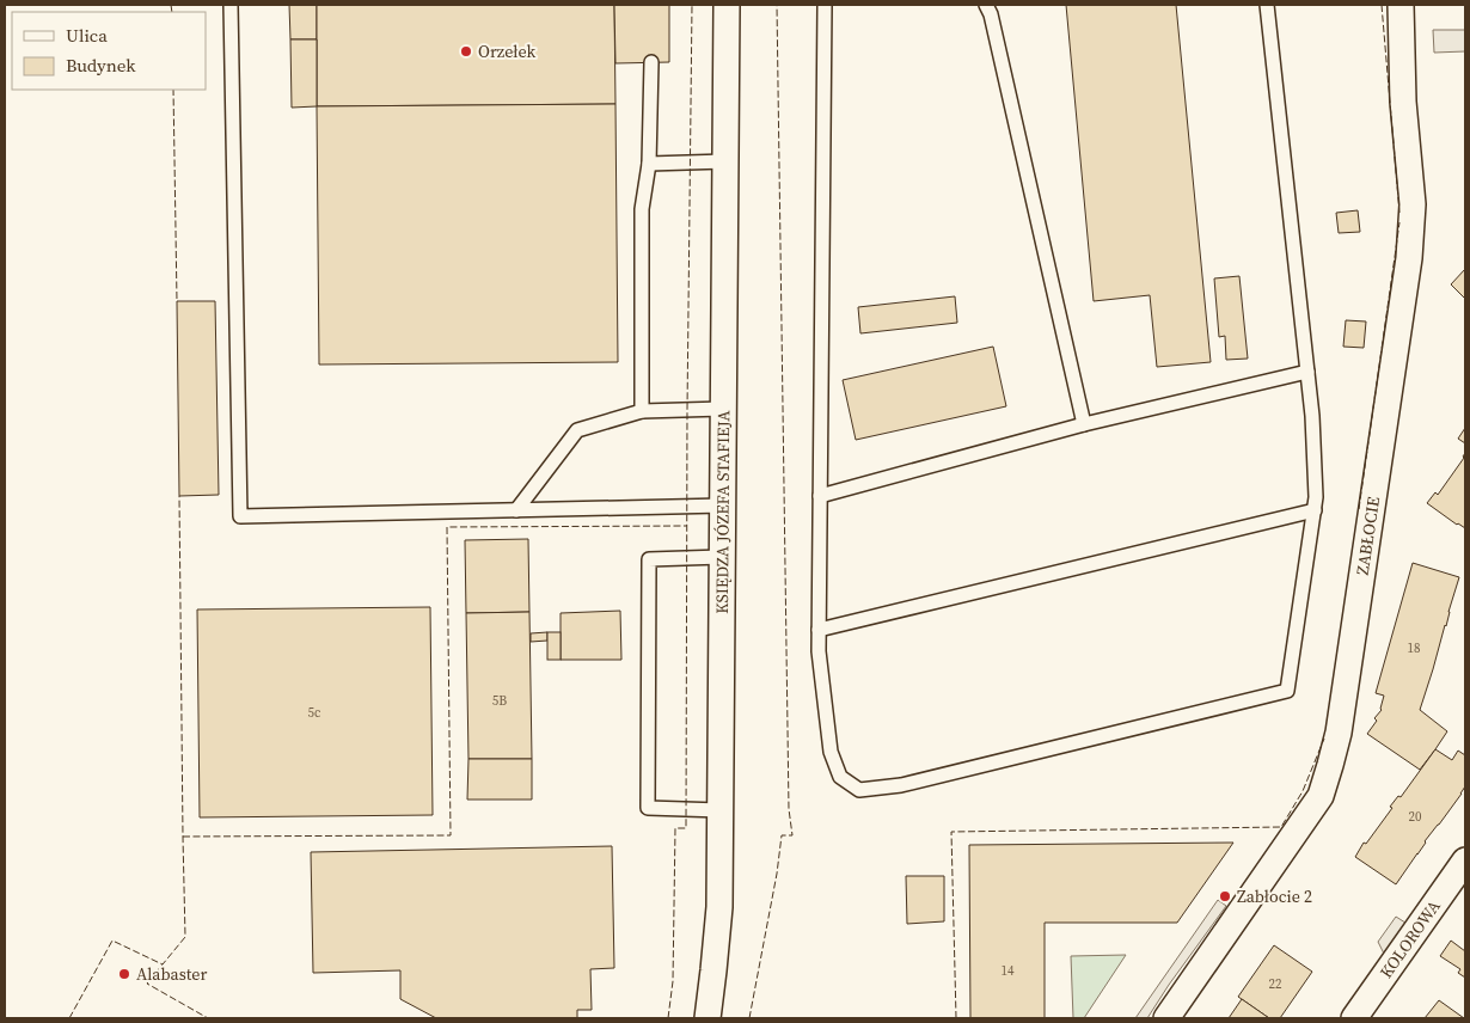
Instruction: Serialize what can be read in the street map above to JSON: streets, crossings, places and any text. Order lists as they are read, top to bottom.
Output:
{
  "streets": {
    "street": ["KSIĘDZA JÓZEFA STAFIEJA", "ZABŁOCIE", "KOLOROWA"]
  },
  "places": ["Orzełek", "Zabłocie 2", "Alabaster"],
  "house_numbers": [
    "18",
    "5B",
    "5c",
    "20",
    "14",
    "22"
  ],
  "legend": ["Ulica", "Budynek"]
}
